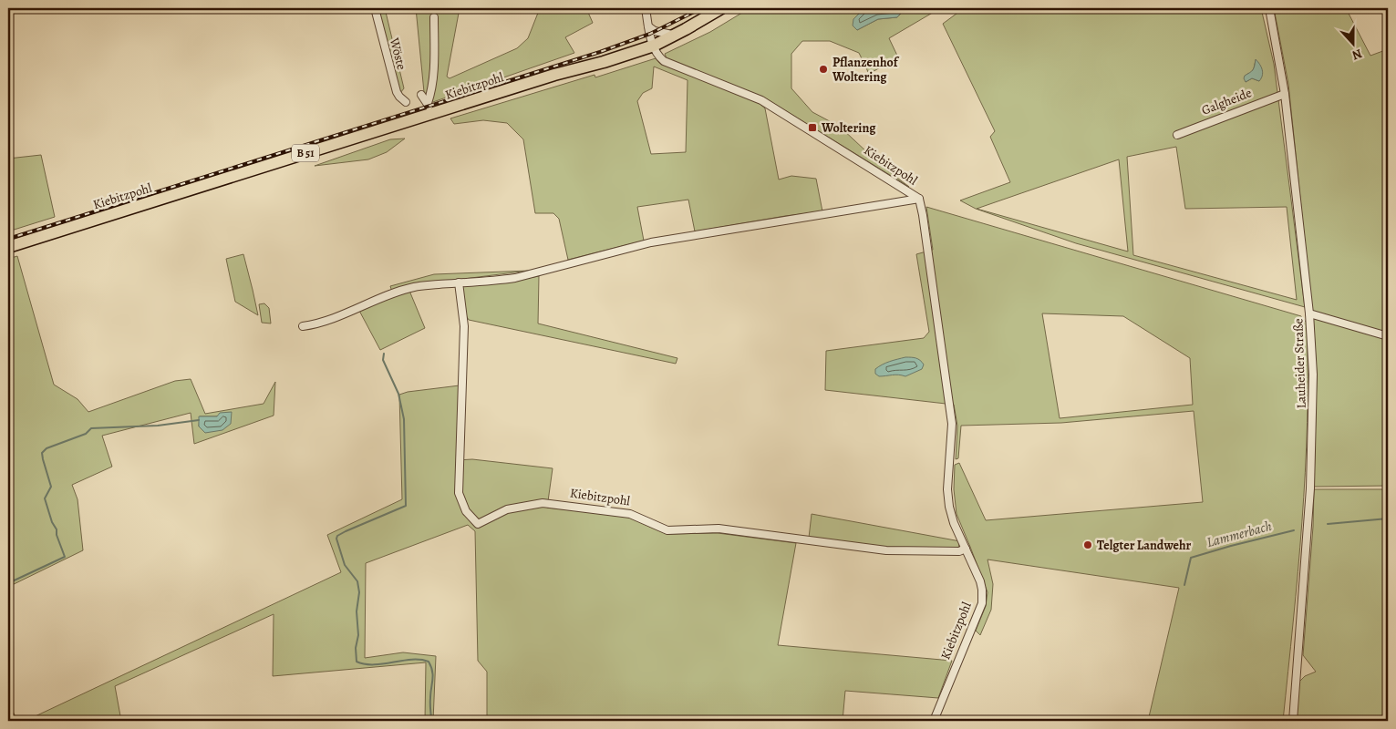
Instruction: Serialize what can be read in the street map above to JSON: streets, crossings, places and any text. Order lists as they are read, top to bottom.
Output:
{
  "streets": {
    "main road": ["Kiebitzpohl", "B 51"],
    "street": ["Wöste", "Galgheide", "Lauheider Straße"]
  },
  "crossings": [
    ["Kiebitzpohl", "B 51"],
    ["Galgheide", "Lauheider Straße"]
  ],
  "water": ["Lammerbach"],
  "places": {
    "other": ["Pflanzenhof Woltering", "Telgter Landwehr"],
    "transit": ["Woltering"]
  },
  "north": "bottom"
}
